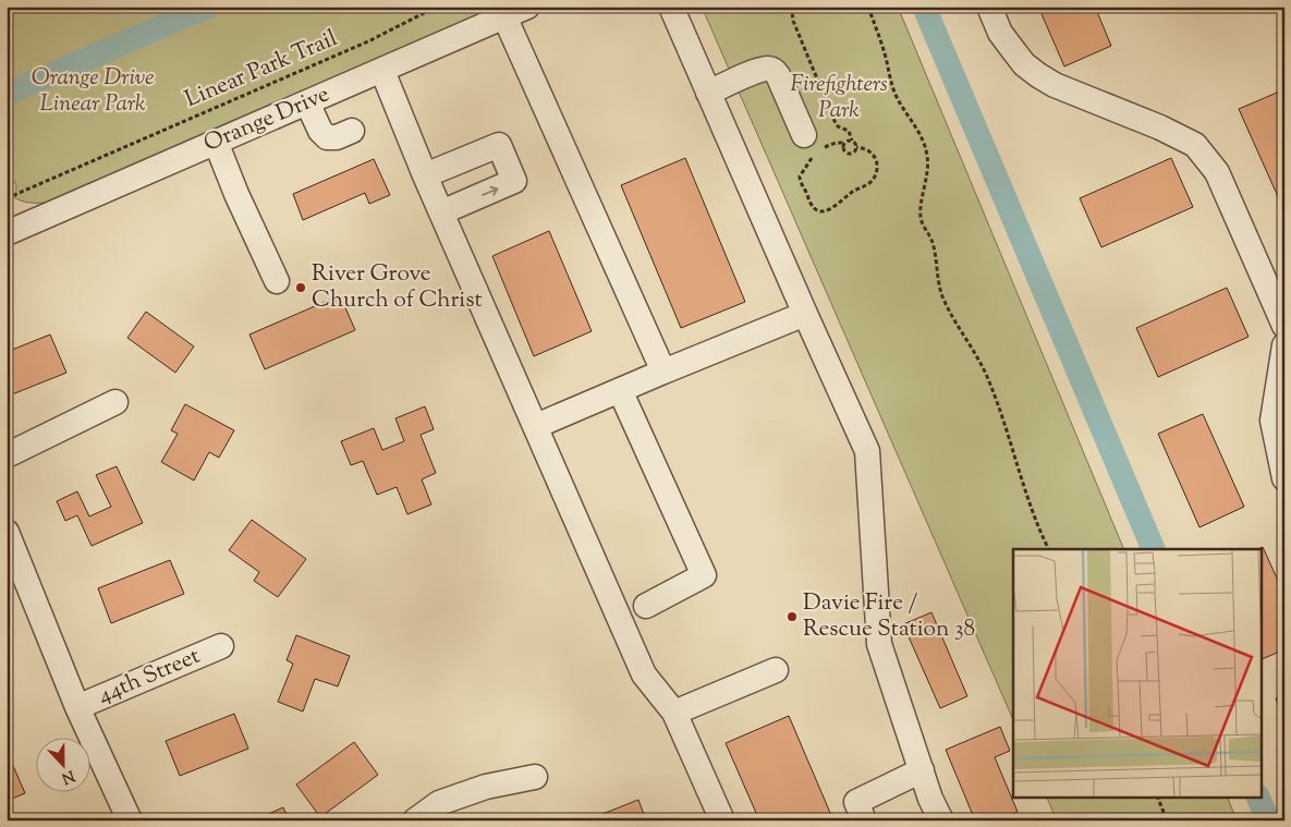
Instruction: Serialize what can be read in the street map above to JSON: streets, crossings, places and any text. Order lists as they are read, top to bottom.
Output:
{
  "streets": {
    "street": ["Orange Drive", "44th Street"],
    "path": ["Linear Park Trail"]
  },
  "parks": ["Orange Drive Linear Park", "Firefighters Park"],
  "places": ["River Grove Church of Christ", "Davie Fire / Rescue Station 38"],
  "north": "bottom"
}
